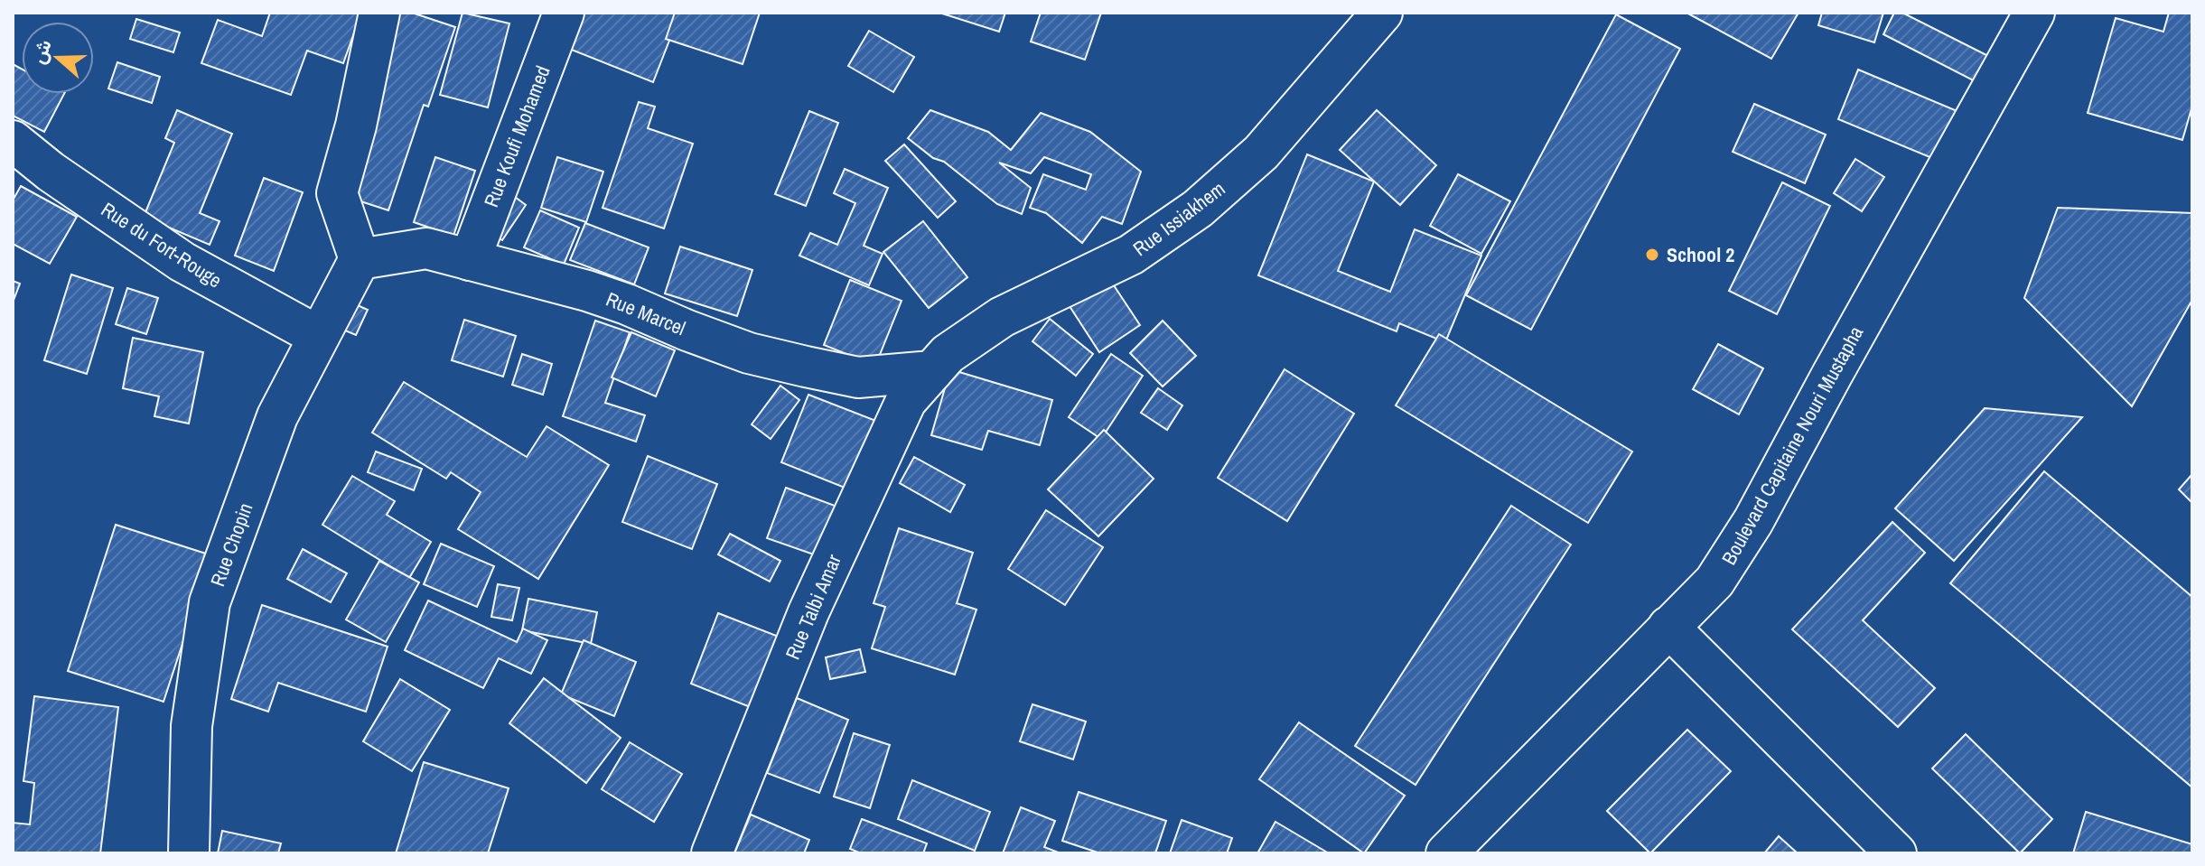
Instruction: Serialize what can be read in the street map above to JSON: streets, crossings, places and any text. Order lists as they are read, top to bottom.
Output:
{
  "streets": {
    "street": [
      "Rue Koufi Mohamed",
      "Rue Issiakhem",
      "Rue du Fort-Rouge",
      "Rue Marcel",
      "Boulevard Capitaine Nouri Mustapha",
      "Rue Chopin",
      "Rue Talbi Amar"
    ]
  },
  "crossings": [
    ["Rue Koufi Mohamed", "Rue Marcel"],
    ["Rue Issiakhem", "Rue Marcel"],
    ["Rue Issiakhem", "Rue Talbi Amar"],
    ["Rue du Fort-Rouge", "Rue Chopin"],
    ["Rue Marcel", "Rue Chopin"],
    ["Rue Marcel", "Rue Talbi Amar"]
  ],
  "places": ["School 2"],
  "north": "left"
}
